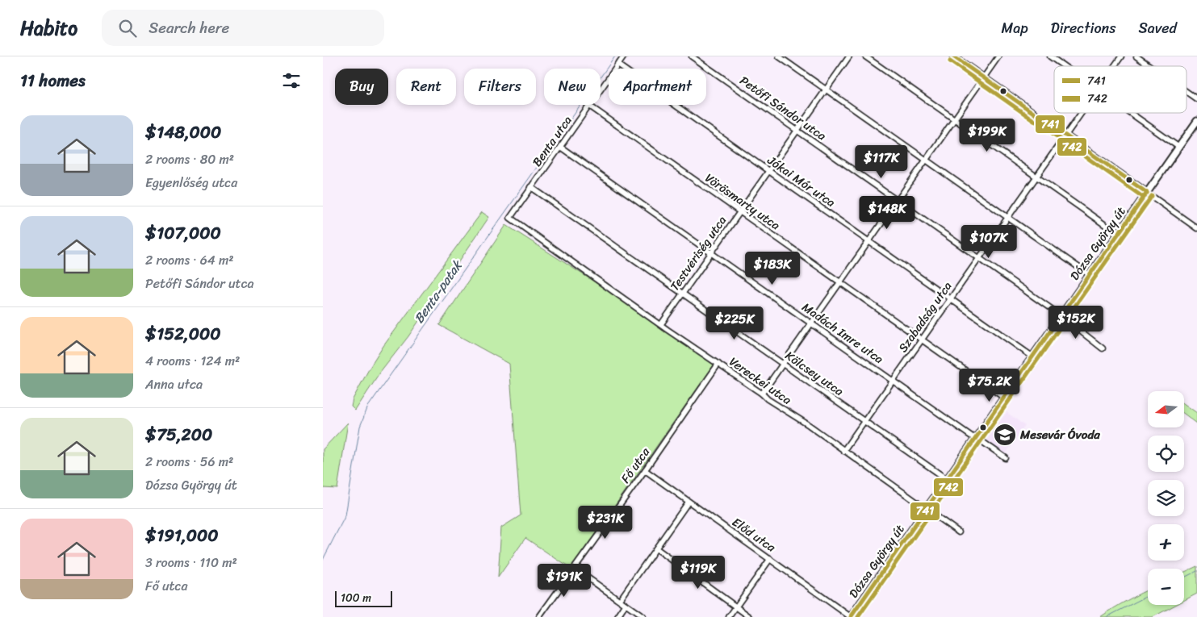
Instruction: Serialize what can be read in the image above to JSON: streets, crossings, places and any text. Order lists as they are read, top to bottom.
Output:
{
  "streets": {
    "street": [
      "Petőfi Sándor utca",
      "Benta utca",
      "Jókai Mór utca",
      "Vörösmarty utca",
      "Dózsa György út",
      "Testvériség utca",
      "Szabadság utca",
      "Madách Imre utca",
      "Kölcsey utca",
      "Vereckei utca",
      "Fő utca",
      "Előd utca"
    ]
  },
  "crossings": [
    ["Petőfi Sándor utca", "Dózsa György út"],
    ["Petőfi Sándor utca", "Testvériség utca"],
    ["Petőfi Sándor utca", "Szabadság utca"],
    ["Benta utca", "Jókai Mór utca"],
    ["Benta utca", "Vörösmarty utca"],
    ["Benta utca", "Madách Imre utca"],
    ["Benta utca", "Kölcsey utca"],
    ["Benta utca", "Vereckei utca"],
    ["Jókai Mór utca", "Dózsa György út"],
    ["Jókai Mór utca", "Testvériség utca"],
    ["Jókai Mór utca", "Szabadság utca"],
    ["Vörösmarty utca", "Dózsa György út"],
    ["Vörösmarty utca", "Testvériség utca"],
    ["Vörösmarty utca", "Szabadság utca"],
    ["Dózsa György út", "Madách Imre utca"],
    ["Dózsa György út", "Kölcsey utca"],
    ["Dózsa György út", "Vereckei utca"],
    ["Dózsa György út", "Előd utca"],
    ["Testvériség utca", "Madách Imre utca"],
    ["Testvériség utca", "Kölcsey utca"],
    ["Testvériség utca", "Vereckei utca"],
    ["Szabadság utca", "Madách Imre utca"],
    ["Szabadság utca", "Kölcsey utca"],
    ["Szabadság utca", "Vereckei utca"],
    ["Vereckei utca", "Fő utca"],
    ["Fő utca", "Előd utca"]
  ],
  "water": ["Benta-patak"],
  "places": {
    "school or university": ["Mesevár Óvoda"]
  },
  "lines": ["transit line 741", "transit line 742"],
  "legend": ["741", "742"],
  "scale_bar": "100 m",
  "north": "left",
  "page": {
    "header": "Habito",
    "search": "Search here",
    "nav": ["Map", "Directions", "Saved"],
    "heading": "11 homes",
    "chip": [
      "Buy",
      "Rent",
      "Filters",
      "New",
      "Apartment"
    ],
    "list": [
      {
        "name": "$148,000",
        "note": "2 rooms · 80 m² · Egyenlőség utca"
      },
      {
        "name": "$107,000",
        "note": "2 rooms · 64 m² · Petőfi Sándor utca"
      },
      {
        "name": "$152,000",
        "note": "4 rooms · 124 m² · Anna utca"
      },
      {
        "name": "$75,200",
        "note": "2 rooms · 56 m² · Dózsa György út"
      },
      {
        "name": "$191,000",
        "note": "3 rooms · 110 m² · Fő utca"
      }
    ],
    "price": [
      "$199K",
      "$117K",
      "$148K",
      "$107K",
      "$183K",
      "$152K",
      "$225K",
      "$75.2K",
      "$231K",
      "$119K",
      "$191K"
    ],
    "map_buttons": ["+", "−"],
    "scale": "100 m"
  }
}
